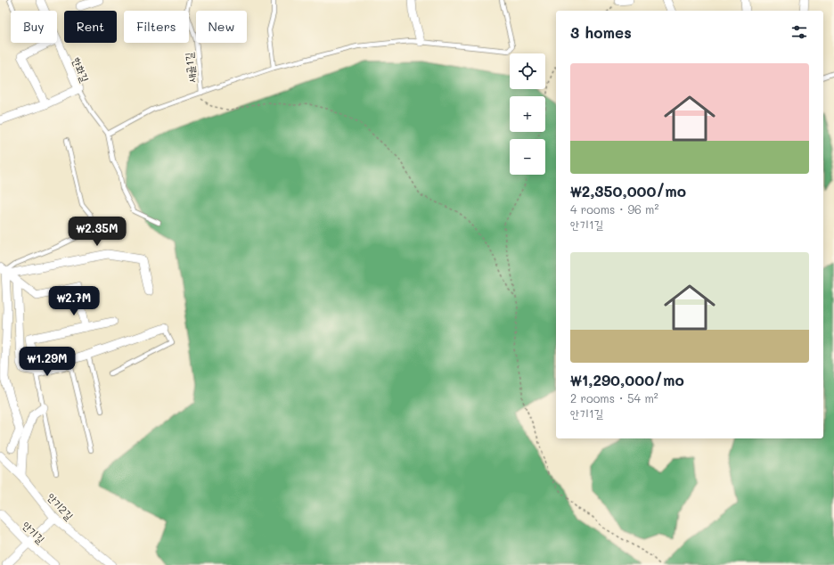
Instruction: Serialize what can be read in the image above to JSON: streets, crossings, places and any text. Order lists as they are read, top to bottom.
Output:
{
  "streets": {
    "street": ["한화길", "안기2길", "안기길"],
    "lane": ["새골1길"]
  },
  "page": {
    "chip": [
      "Buy",
      "Rent",
      "Filters",
      "New"
    ],
    "heading": "3 homes",
    "map_buttons": ["+", "−"],
    "list": [
      {
        "name": "₩2,350,000/mo",
        "note": "4 rooms · 96 m² · 안기1길"
      },
      {
        "name": "₩1,290,000/mo",
        "note": "2 rooms · 54 m² · 안기1길"
      }
    ],
    "price": ["₩2.35M", "₩2.7M", "₩1.29M"]
  }
}
